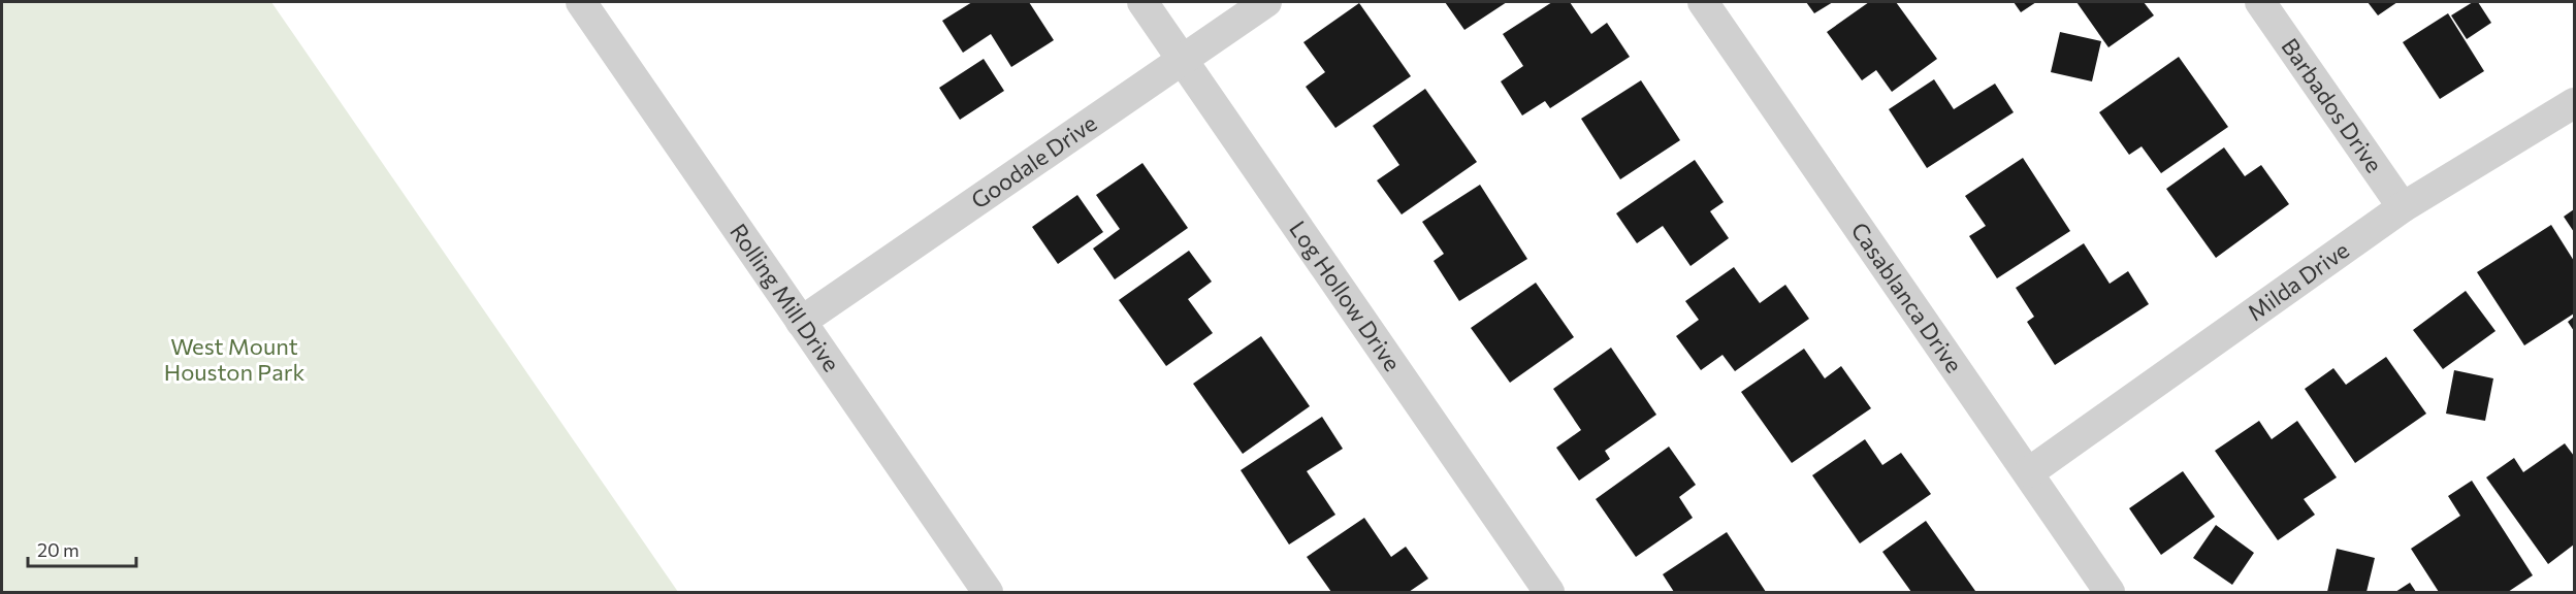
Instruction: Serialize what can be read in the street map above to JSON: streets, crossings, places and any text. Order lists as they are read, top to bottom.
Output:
{
  "streets": {
    "street": [
      "Barbados Drive",
      "Goodale Drive",
      "Milda Drive",
      "Casablanca Drive",
      "Rolling Mill Drive",
      "Log Hollow Drive"
    ]
  },
  "crossings": [
    ["Barbados Drive", "Milda Drive"],
    ["Goodale Drive", "Rolling Mill Drive"],
    ["Goodale Drive", "Log Hollow Drive"],
    ["Milda Drive", "Casablanca Drive"]
  ],
  "parks": ["West Mount Houston Park"],
  "scale_bar": "20 m"
}
